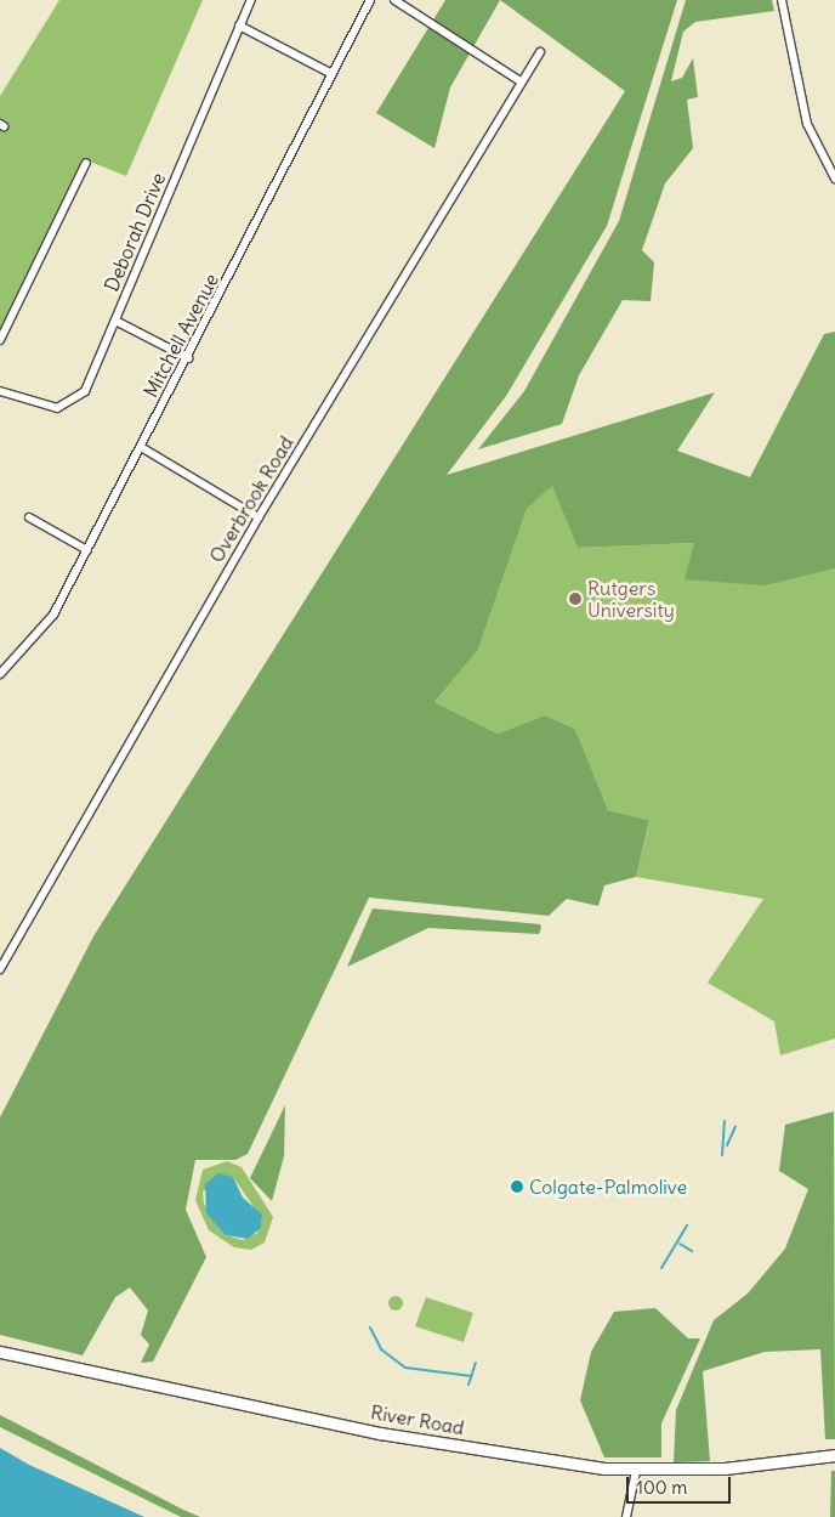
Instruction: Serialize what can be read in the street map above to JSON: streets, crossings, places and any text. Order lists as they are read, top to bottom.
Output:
{
  "streets": {
    "main road": ["River Road"],
    "street": ["Deborah Drive", "Mitchell Avenue", "Overbrook Road"]
  },
  "places": ["Rutgers University", "Colgate-Palmolive"],
  "scale_bar": "100 m"
}
